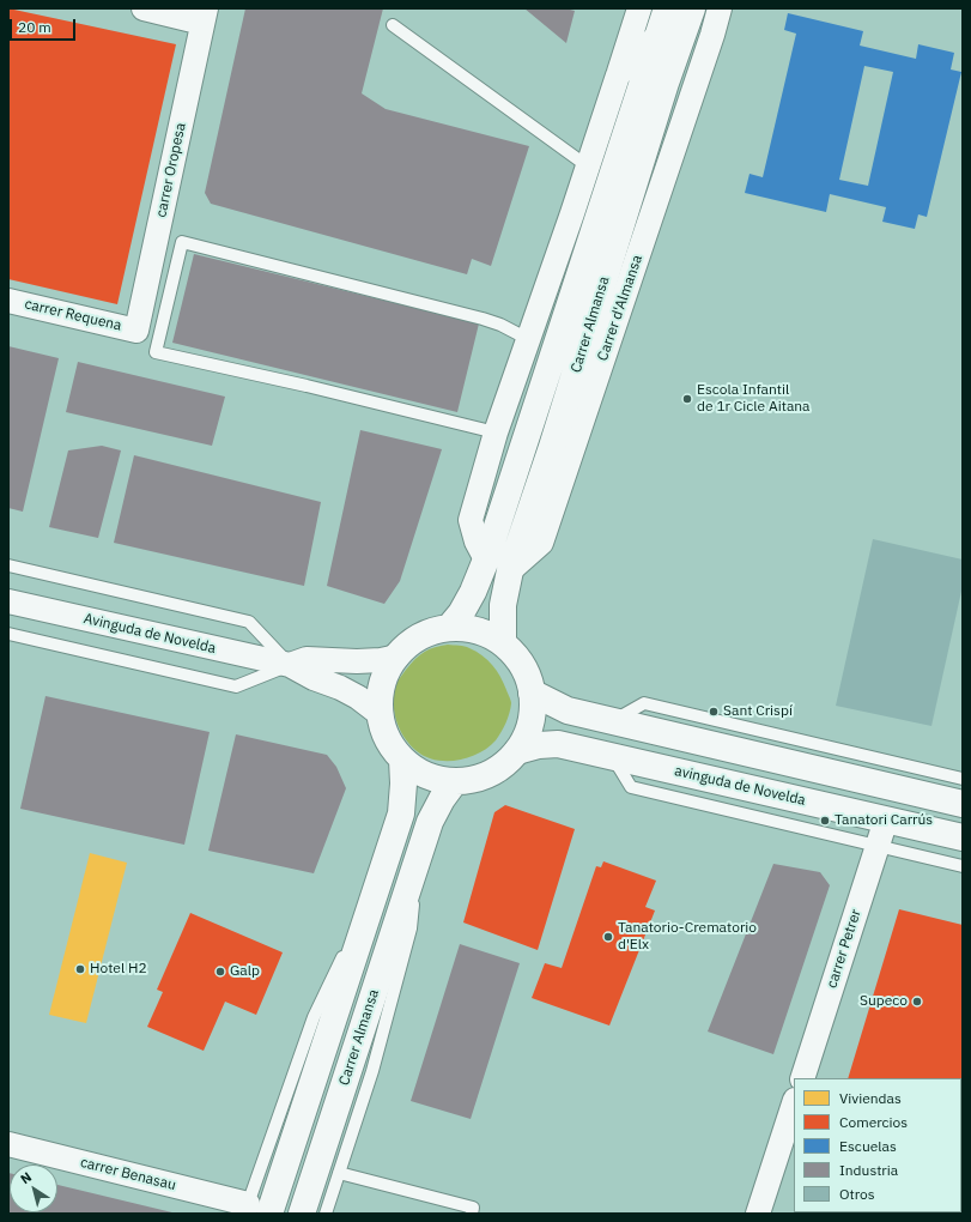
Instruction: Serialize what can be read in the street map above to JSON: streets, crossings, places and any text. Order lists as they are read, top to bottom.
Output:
{
  "streets": {
    "main road": ["Carrer Almansa", "avinguda de Novelda"],
    "street": [
      "carrer Oropesa",
      "Carrer d'Almansa",
      "carrer Requena",
      "Avinguda de Novelda",
      "carrer Petrer",
      "carrer Benasau"
    ]
  },
  "crossings": [
    ["carrer Oropesa", "carrer Requena"],
    ["Carrer d'Almansa", "Carrer Almansa"],
    ["Carrer Almansa", "Avinguda de Novelda"],
    ["Carrer Almansa", "avinguda de Novelda"],
    ["Avinguda de Novelda", "avinguda de Novelda"],
    ["avinguda de Novelda", "carrer Petrer"]
  ],
  "places": [
    "Escola Infantil de 1r Cicle Aitana",
    "Sant Crispí",
    "Tanatori Carrús",
    "Tanatorio-Crematorio d'Elx",
    "Hotel H2",
    "Galp",
    "Supeco"
  ],
  "legend": [
    "Viviendas",
    "Comercios",
    "Escuelas",
    "Industria",
    "Otros"
  ],
  "scale_bar": "20 m",
  "north": "top left"
}
